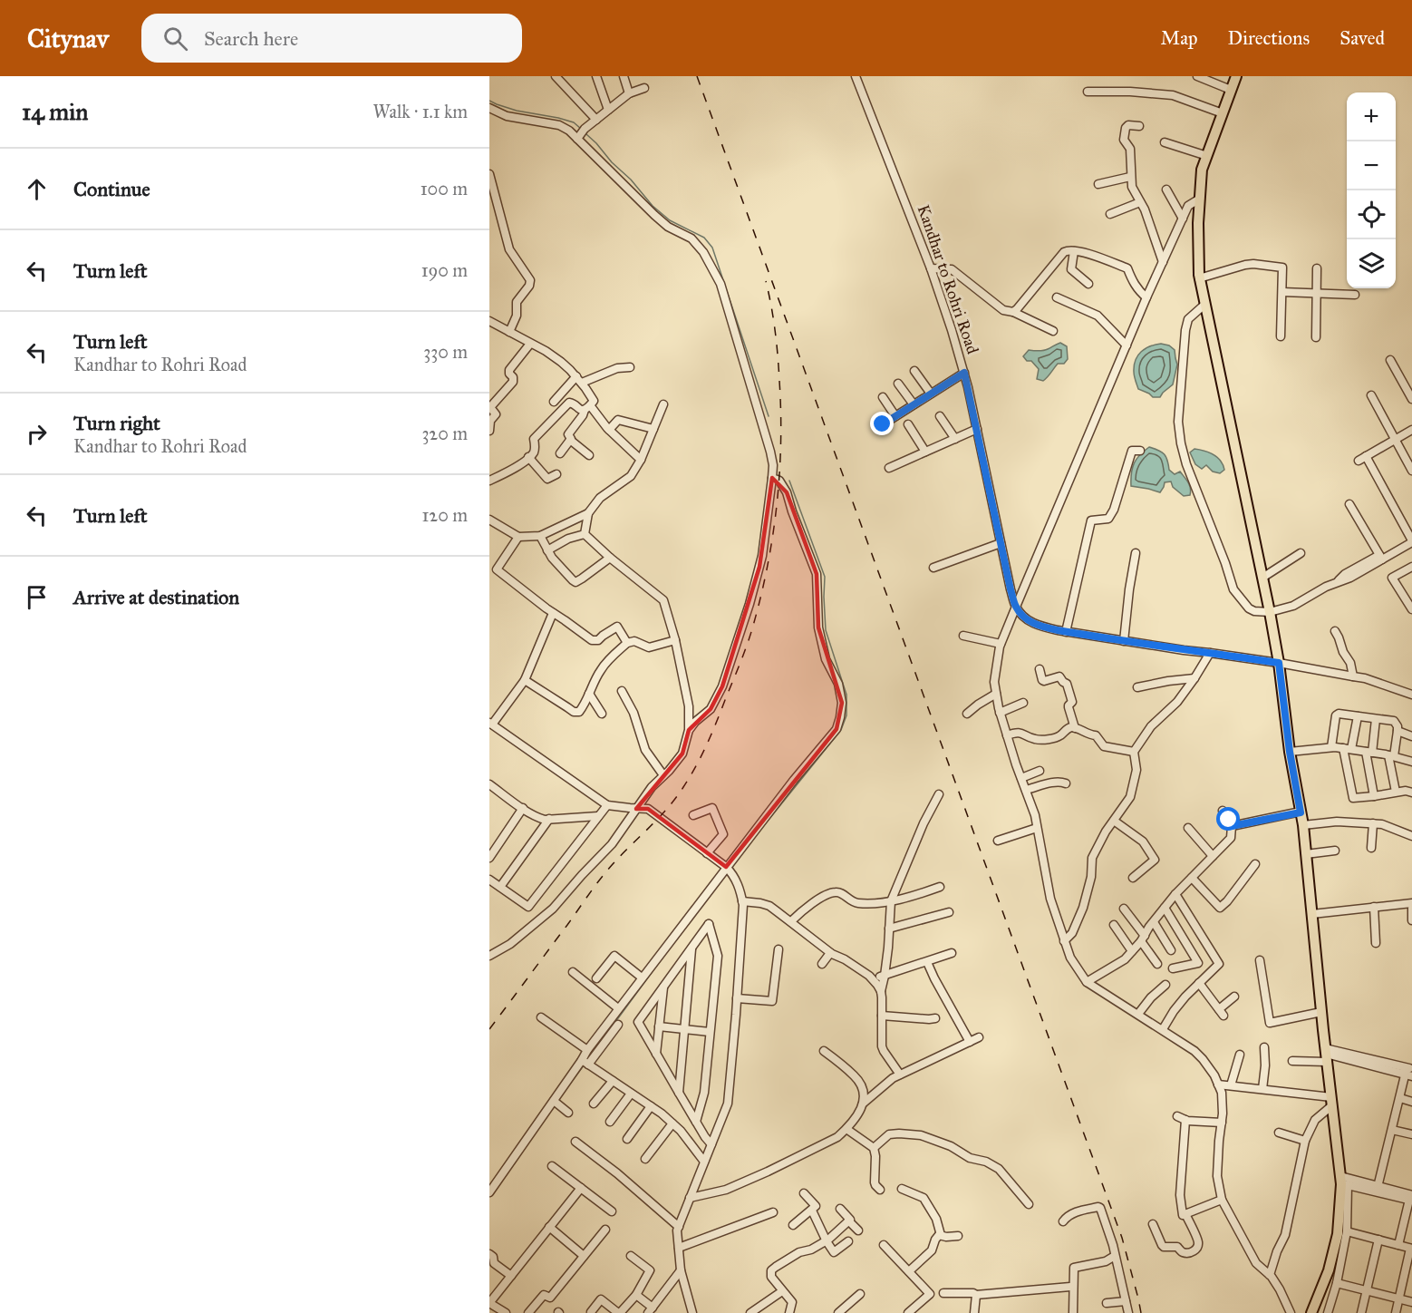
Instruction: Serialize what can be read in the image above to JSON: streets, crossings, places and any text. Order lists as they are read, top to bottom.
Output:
{
  "streets": {
    "street": ["Kandhar to Rohri Road"]
  },
  "page": {
    "header": "Citynav",
    "search": "Search here",
    "nav": ["Map", "Directions", "Saved"],
    "heading": ["14 min", "Walk · 1.1 km"],
    "map_buttons": ["+", "−"],
    "list": [
      ["Continue", "100 m"],
      ["Turn left", "190 m"],
      ["Turn left", "Kandhar to Rohri Road", "330 m"],
      ["Turn right", "Kandhar to Rohri Road", "320 m"],
      ["Turn left", "120 m"],
      "Arrive at destination"
    ]
  }
}
